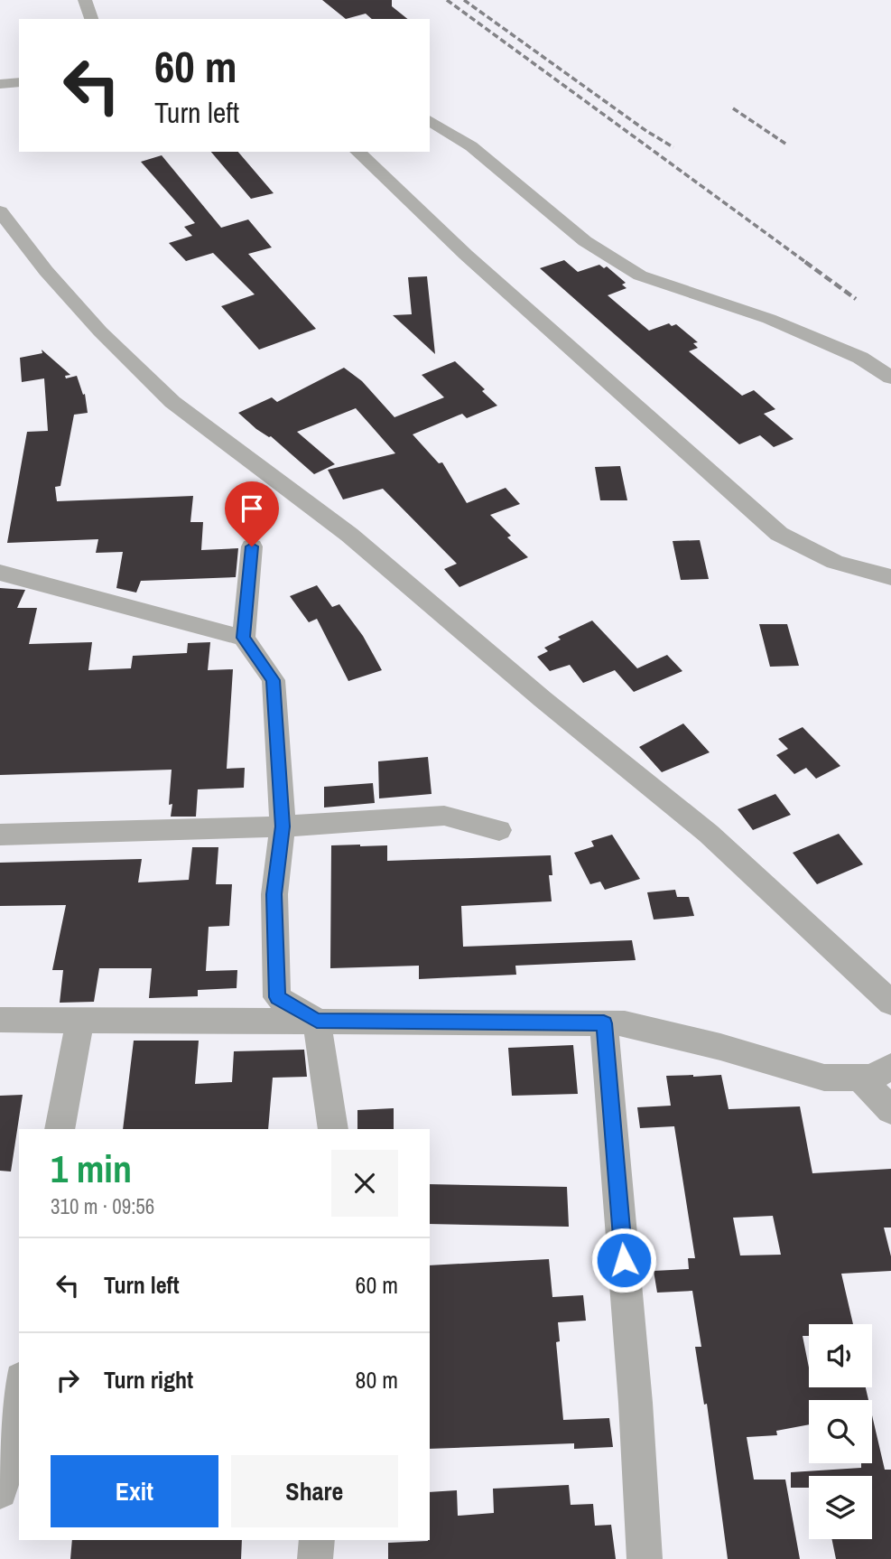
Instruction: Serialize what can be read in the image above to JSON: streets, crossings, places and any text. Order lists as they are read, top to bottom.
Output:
{
  "page": {
    "turn": ["60 m", "Turn left"],
    "heading": ["1 min", "310 m · 09:56"],
    "list": [
      {
        "name": "Turn left",
        "value": "60 m"
      },
      {
        "name": "Turn right",
        "value": "80 m"
      }
    ],
    "buttons": ["Exit", "Share"]
  }
}
